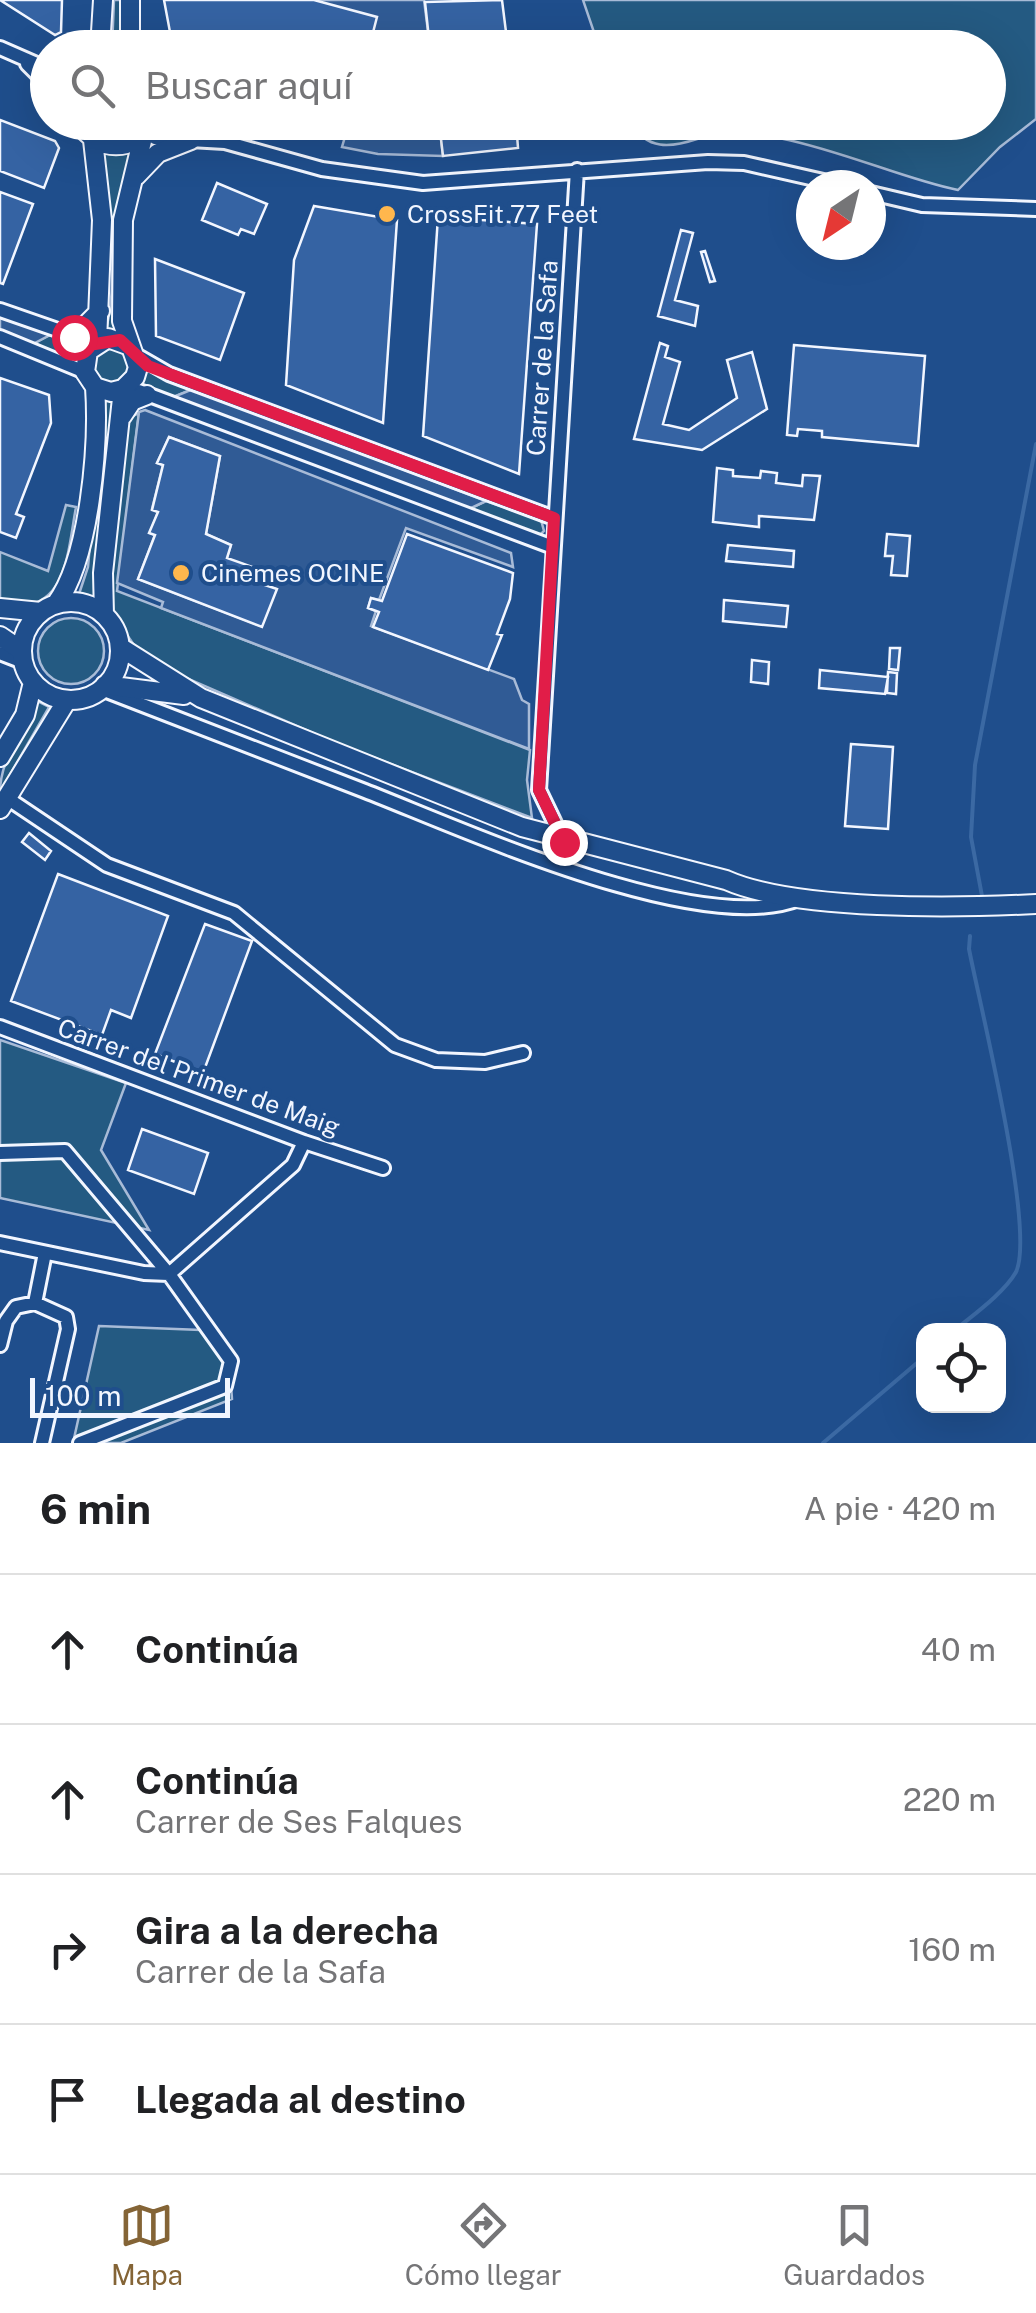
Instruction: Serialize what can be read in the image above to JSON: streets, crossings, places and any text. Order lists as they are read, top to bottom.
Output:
{
  "streets": {
    "street": ["Carrer de la Safa", "Carrer del Primer de Maig"]
  },
  "places": ["CrossFit 77 Feet", "Cinemes OCINE"],
  "scale_bar": "100 m",
  "north": "bottom left",
  "page": {
    "search": "Buscar aquí",
    "scale": "100 m",
    "heading": ["6 min", "A pie · 420 m"],
    "list": [
      ["Continúa", "40 m"],
      ["Continúa", "Carrer de Ses Falques", "220 m"],
      ["Gira a la derecha", "Carrer de la Safa", "160 m"],
      "Llegada al destino"
    ],
    "nav": ["Mapa", "Cómo llegar", "Guardados"]
  }
}
